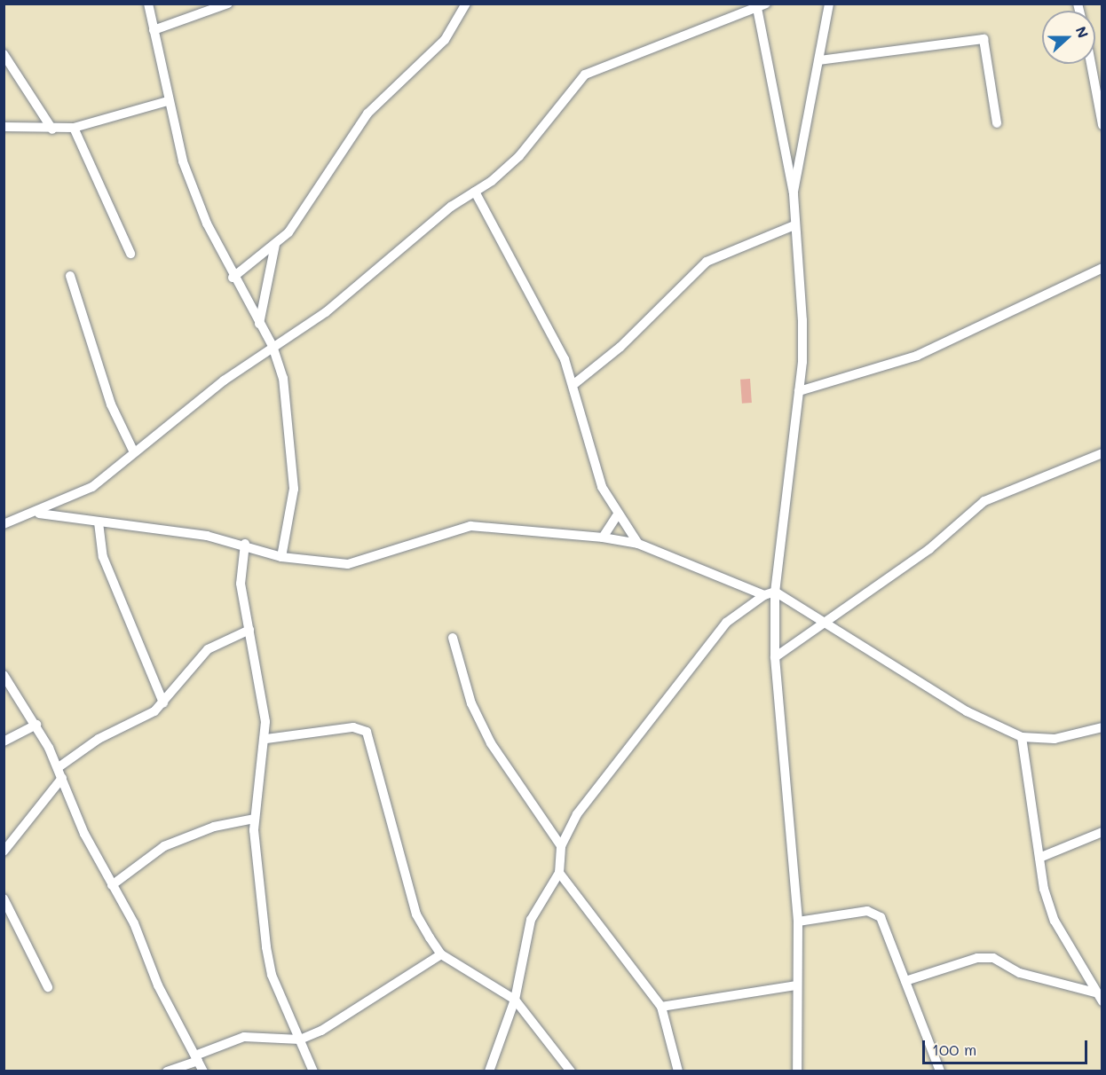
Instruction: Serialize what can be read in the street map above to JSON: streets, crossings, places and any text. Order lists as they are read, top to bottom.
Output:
{
  "scale_bar": "100 m",
  "north": "right"
}
